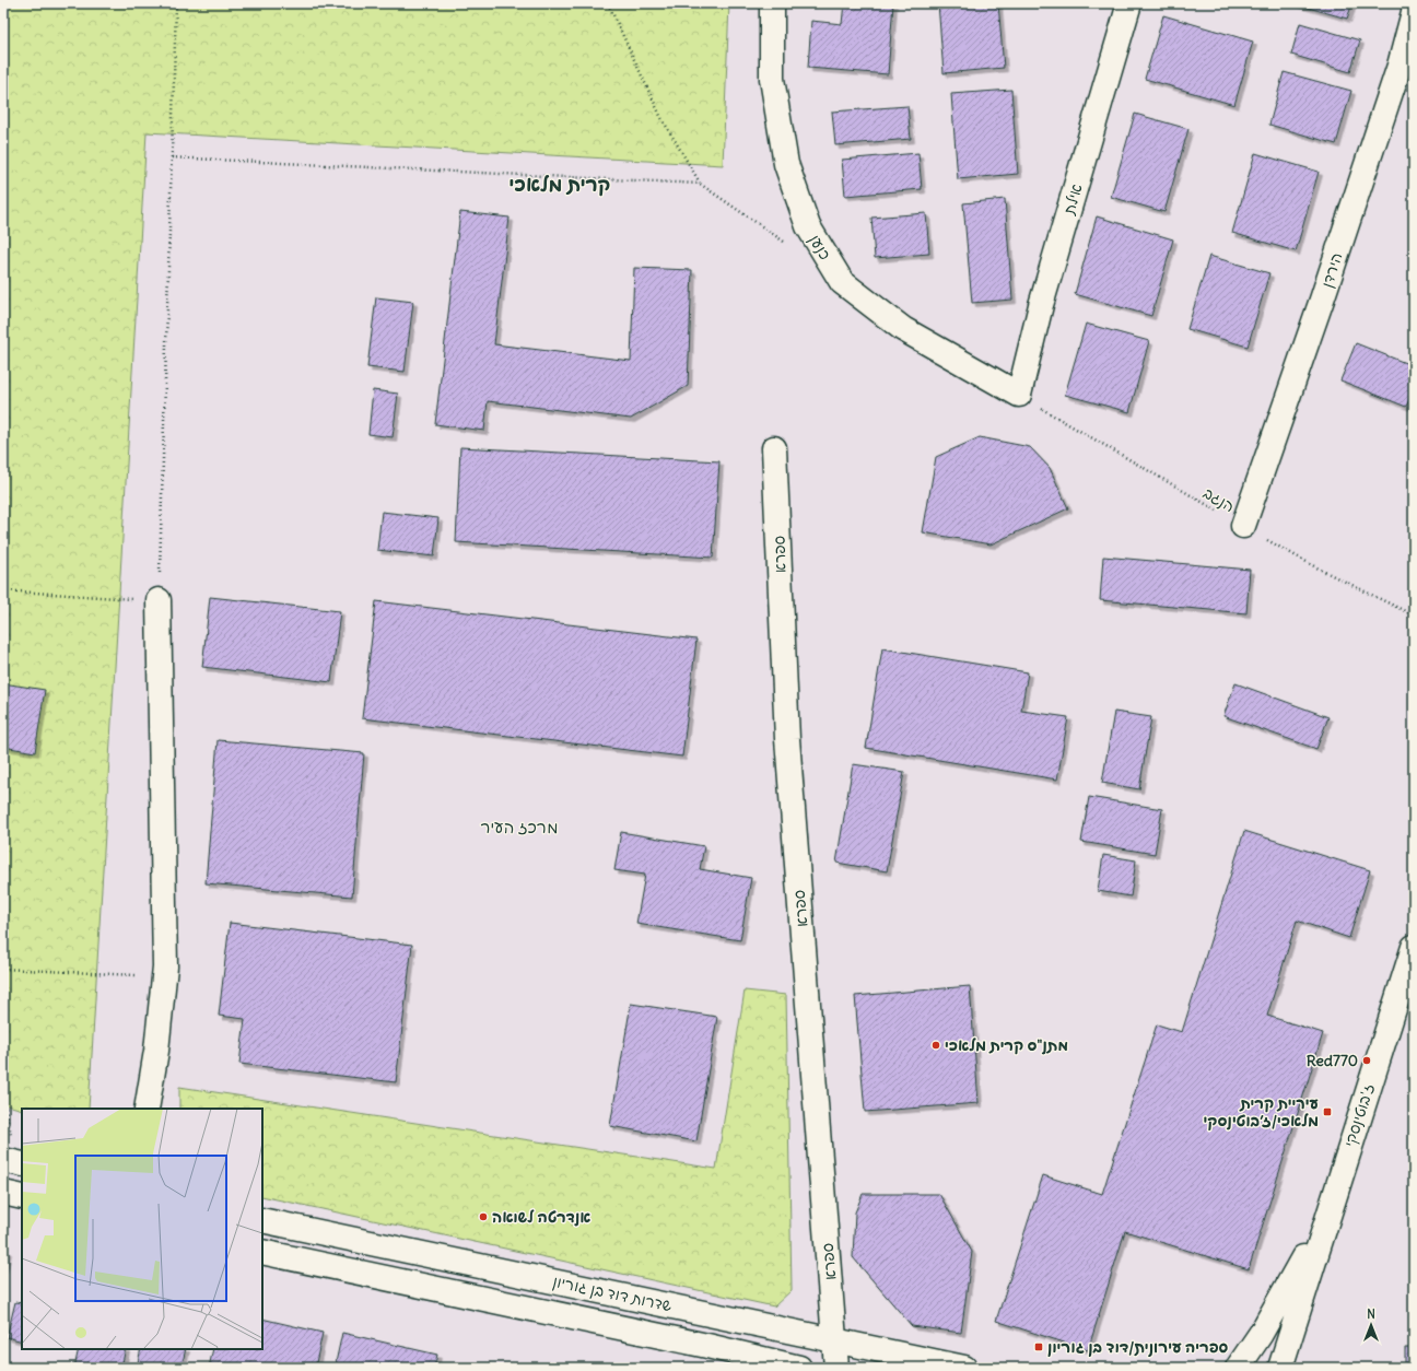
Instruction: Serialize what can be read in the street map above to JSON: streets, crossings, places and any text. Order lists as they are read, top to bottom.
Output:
{
  "streets": {
    "street": [
      "אילת",
      "כנען",
      "הירדן",
      "ספרא",
      "ז'בוטינסקי",
      "שדרות דוד בן גוריון"
    ],
    "path": ["הנגב"]
  },
  "crossings": [
    ["אילת", "כנען"],
    ["אילת", "הנגב"],
    ["כנען", "הנגב"],
    ["הירדן", "הנגב"],
    ["ספרא", "שדרות דוד בן גוריון"]
  ],
  "districts": ["קרית מלאכי", "מרכז העיר"],
  "places": {
    "other": ["מתנ\"ס קרית מלאכי", "Red770", "אנדרטה לשואה"],
    "transit": ["עיריית קרית מלאכי/ז׳בוטינסקי", "ספריה עירונית/דוד בן גוריון"]
  },
  "north": "top"
}
